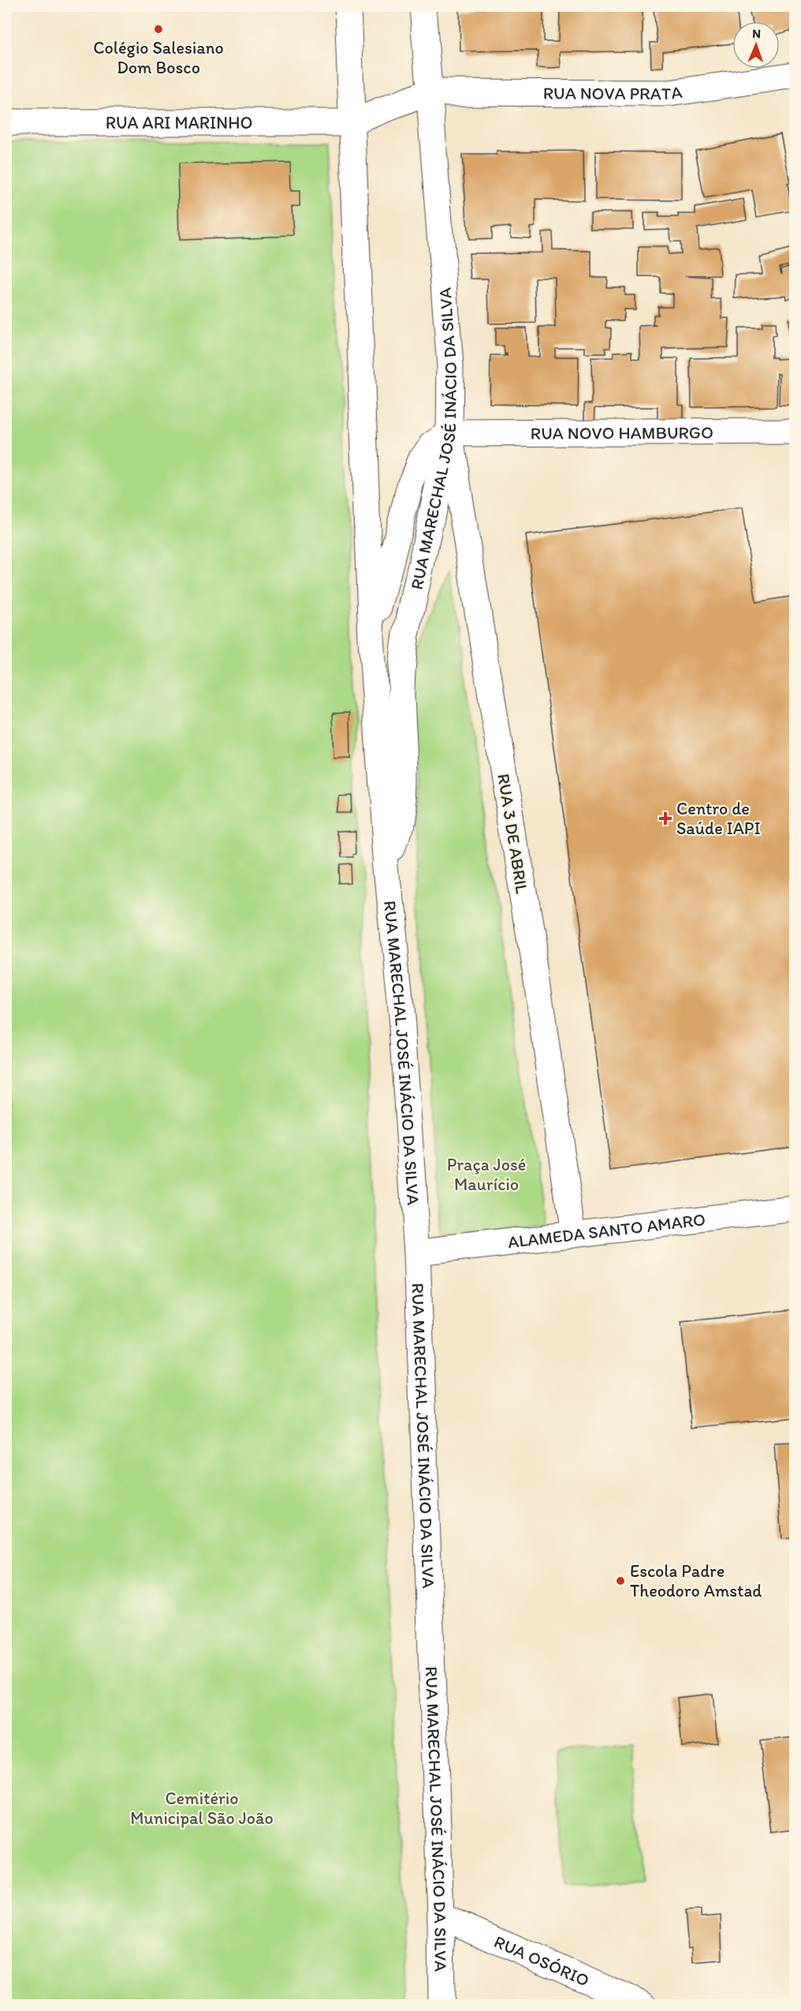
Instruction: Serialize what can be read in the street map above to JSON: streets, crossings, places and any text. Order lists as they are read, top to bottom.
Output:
{
  "streets": {
    "main road": [
      "RUA NOVA PRATA",
      "RUA ARI MARINHO",
      "RUA NOVO HAMBURGO",
      "RUA MARECHAL JOSÉ INÁCIO DA SILVA",
      "RUA 3 DE ABRIL",
      "ALAMEDA SANTO AMARO",
      "RUA OSÓRIO"
    ]
  },
  "crossings": [
    ["RUA NOVA PRATA", "RUA MARECHAL JOSÉ INÁCIO DA SILVA"],
    ["RUA ARI MARINHO", "RUA MARECHAL JOSÉ INÁCIO DA SILVA"],
    ["RUA NOVO HAMBURGO", "RUA MARECHAL JOSÉ INÁCIO DA SILVA"],
    ["RUA NOVO HAMBURGO", "RUA 3 DE ABRIL"],
    ["RUA MARECHAL JOSÉ INÁCIO DA SILVA", "RUA 3 DE ABRIL"],
    ["RUA MARECHAL JOSÉ INÁCIO DA SILVA", "ALAMEDA SANTO AMARO"],
    ["RUA MARECHAL JOSÉ INÁCIO DA SILVA", "RUA OSÓRIO"],
    ["RUA 3 DE ABRIL", "ALAMEDA SANTO AMARO"]
  ],
  "parks": ["Praça José Maurício", "Cemitério Municipal São João"],
  "places": {
    "other": ["Colégio Salesiano Dom Bosco", "Escola Padre Theodoro Amstad"],
    "health": ["Centro de Saúde IAPI"]
  },
  "north": "top"
}
